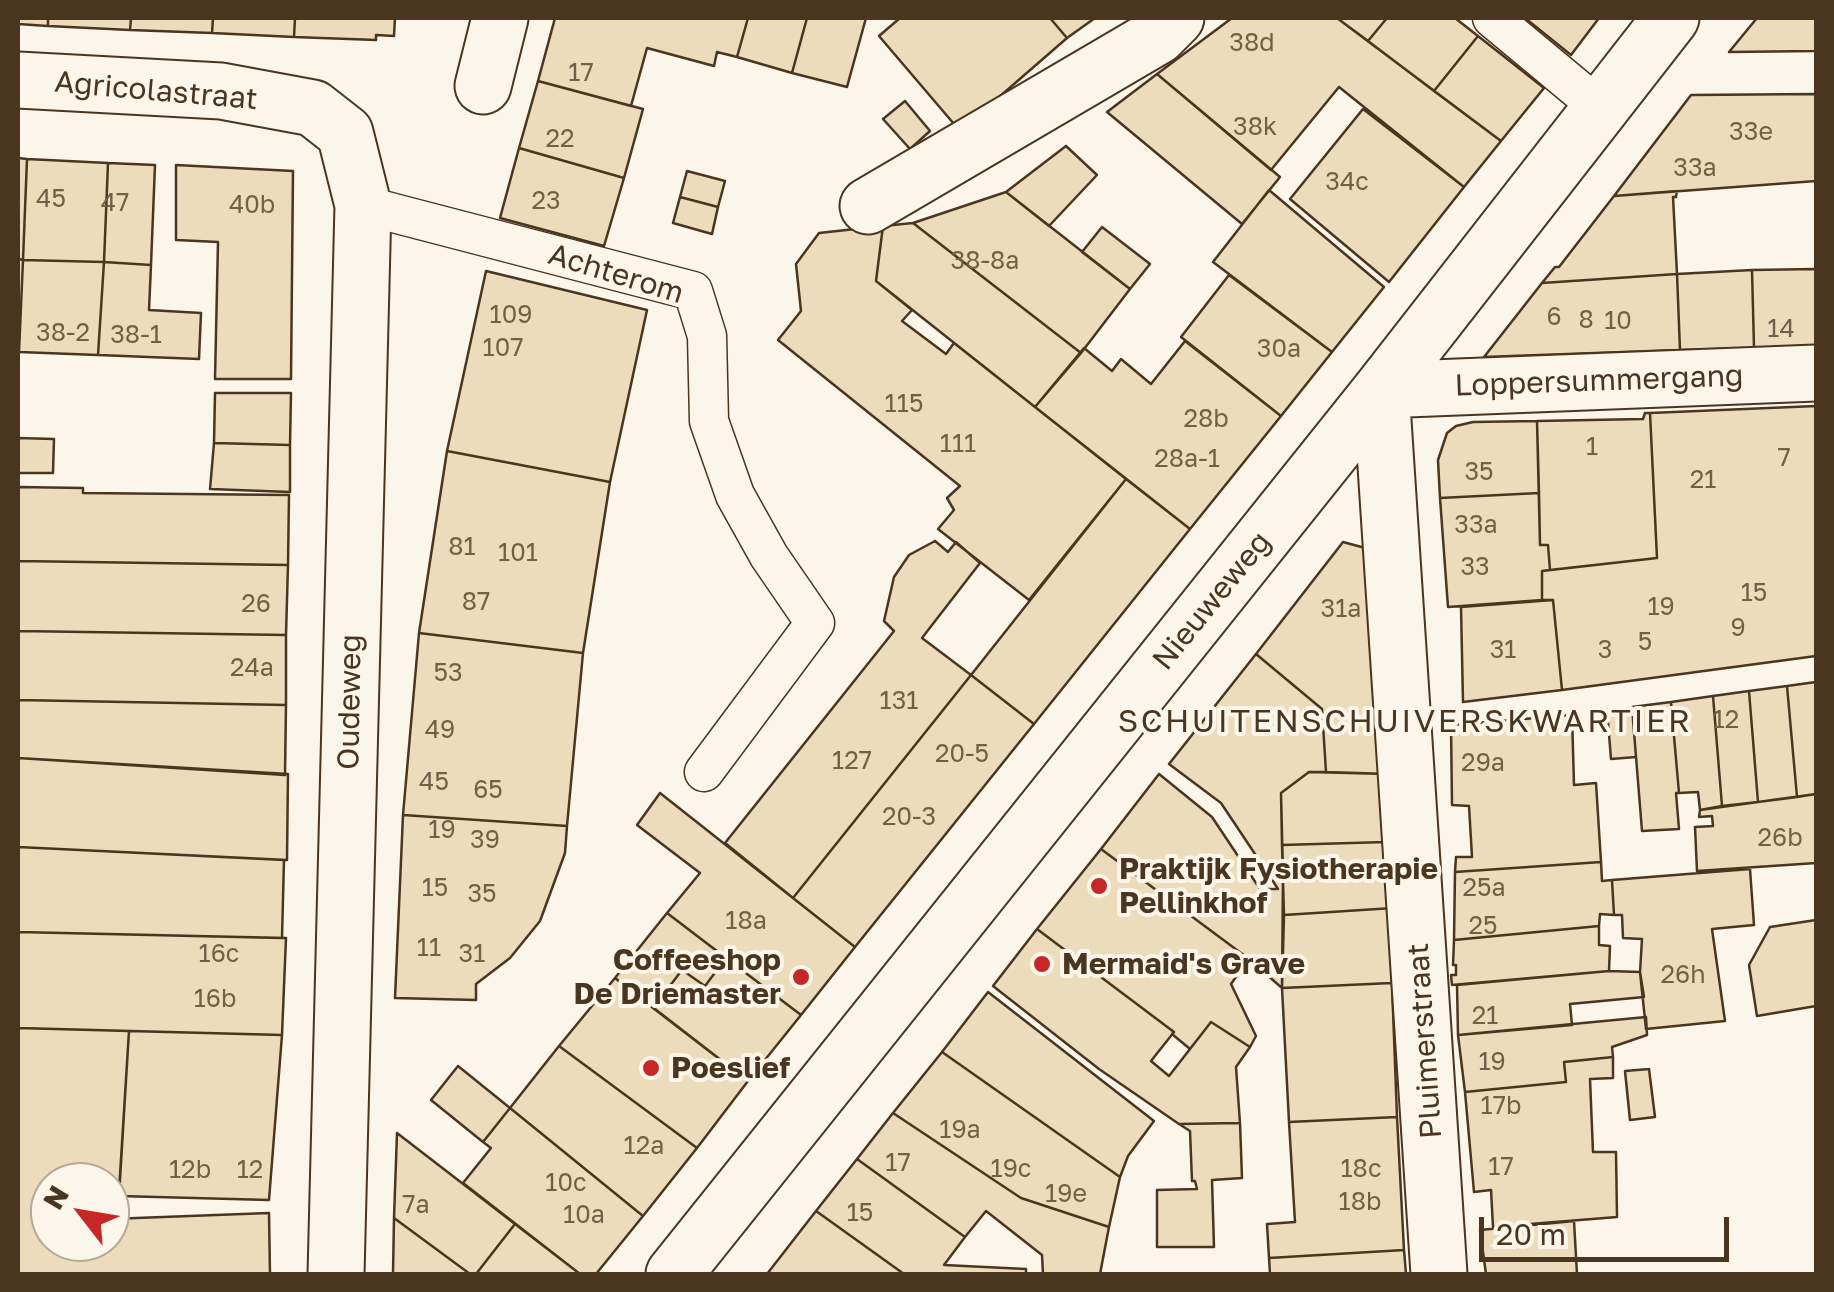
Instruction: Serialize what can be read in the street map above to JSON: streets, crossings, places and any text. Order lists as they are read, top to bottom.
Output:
{
  "streets": {
    "street": [
      "Agricolastraat",
      "Loppersummergang",
      "Nieuweweg",
      "Oudeweg",
      "Pluimerstraat"
    ],
    "lane": ["Achterom"]
  },
  "crossings": [
    ["Agricolastraat", "Oudeweg"],
    ["Achterom", "Oudeweg"],
    ["Loppersummergang", "Nieuweweg"],
    ["Loppersummergang", "Pluimerstraat"],
    ["Nieuweweg", "Pluimerstraat"]
  ],
  "districts": ["SCHUITENSCHUIVERSKWARTIER"],
  "places": [
    "Praktijk Fysiotherapie Pellinkhof",
    "Mermaid's Grave",
    "Coffeeshop De Driemaster",
    "Poeslief"
  ],
  "house_numbers": [
    "38d",
    "17",
    "38k",
    "33e",
    "22",
    "33a",
    "34c",
    "45",
    "23",
    "47",
    "40b",
    "38-8a",
    "109",
    "6",
    "8",
    "10",
    "14",
    "38-2",
    "38-1",
    "107",
    "30a",
    "115",
    "28b",
    "111",
    "1",
    "7",
    "28a-1",
    "35",
    "21",
    "33a",
    "81",
    "101",
    "33",
    "15",
    "87",
    "26",
    "19",
    "31a",
    "9",
    "5",
    "31",
    "3",
    "24a",
    "53",
    "131",
    "12",
    "49",
    "20-5",
    "127",
    "29a",
    "45",
    "65",
    "20-3",
    "19",
    "26b",
    "39",
    "15",
    "25a",
    "35",
    "18a",
    "25",
    "11",
    "16c",
    "31",
    "26h",
    "16b",
    "21",
    "19",
    "17b",
    "19a",
    "12a",
    "17",
    "17",
    "19c",
    "18c",
    "12b",
    "12",
    "10c",
    "19e",
    "18b",
    "7a",
    "15",
    "10a"
  ],
  "scale_bar": "20 m",
  "north": "top left"
}
